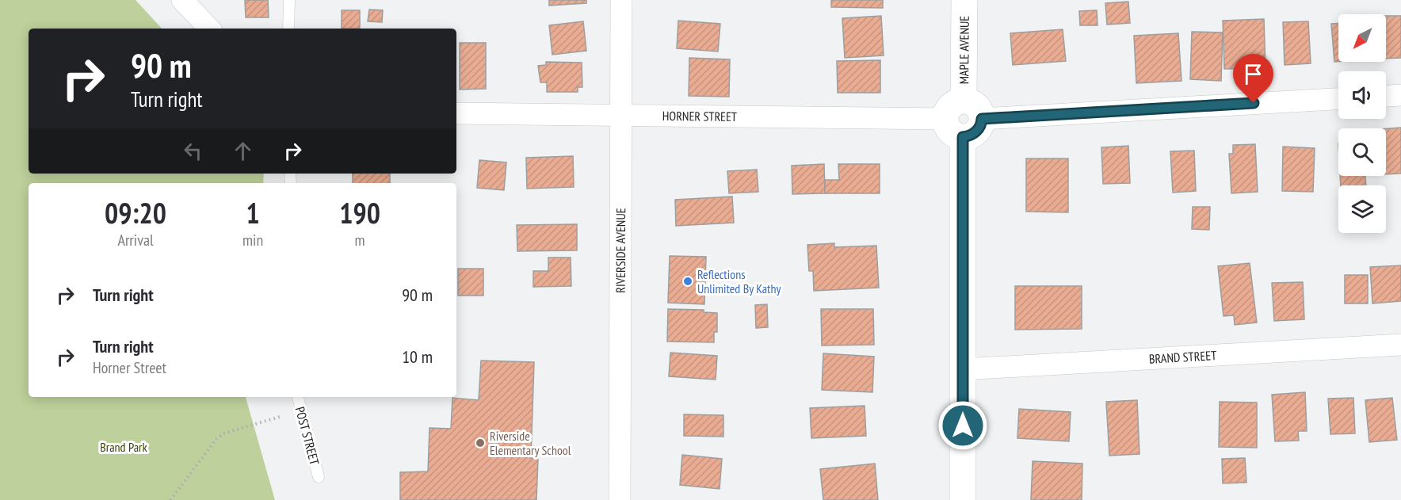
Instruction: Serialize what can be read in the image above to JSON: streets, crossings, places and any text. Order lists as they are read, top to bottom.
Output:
{
  "streets": {
    "main road": ["MAPLE AVENUE"],
    "street": ["HORNER STREET", "RIVERSIDE AVENUE", "BRAND STREET"],
    "lane": ["POST STREET"]
  },
  "crossings": [
    ["MAPLE AVENUE", "HORNER STREET"],
    ["HORNER STREET", "RIVERSIDE AVENUE"]
  ],
  "parks": ["Brand Park"],
  "places": ["Reflections Unlimited By Kathy", "Riverside Elementary School"],
  "north": "bottom left",
  "page": {
    "turn": ["90 m", "Turn right"],
    "eta": [
      "09:20",
      "Arrival",
      "1",
      "min",
      "190",
      "m"
    ],
    "list": [
      {
        "name": "Turn right",
        "value": "90 m"
      },
      {
        "name": "Turn right",
        "note": "Horner Street",
        "value": "10 m"
      }
    ]
  }
}
